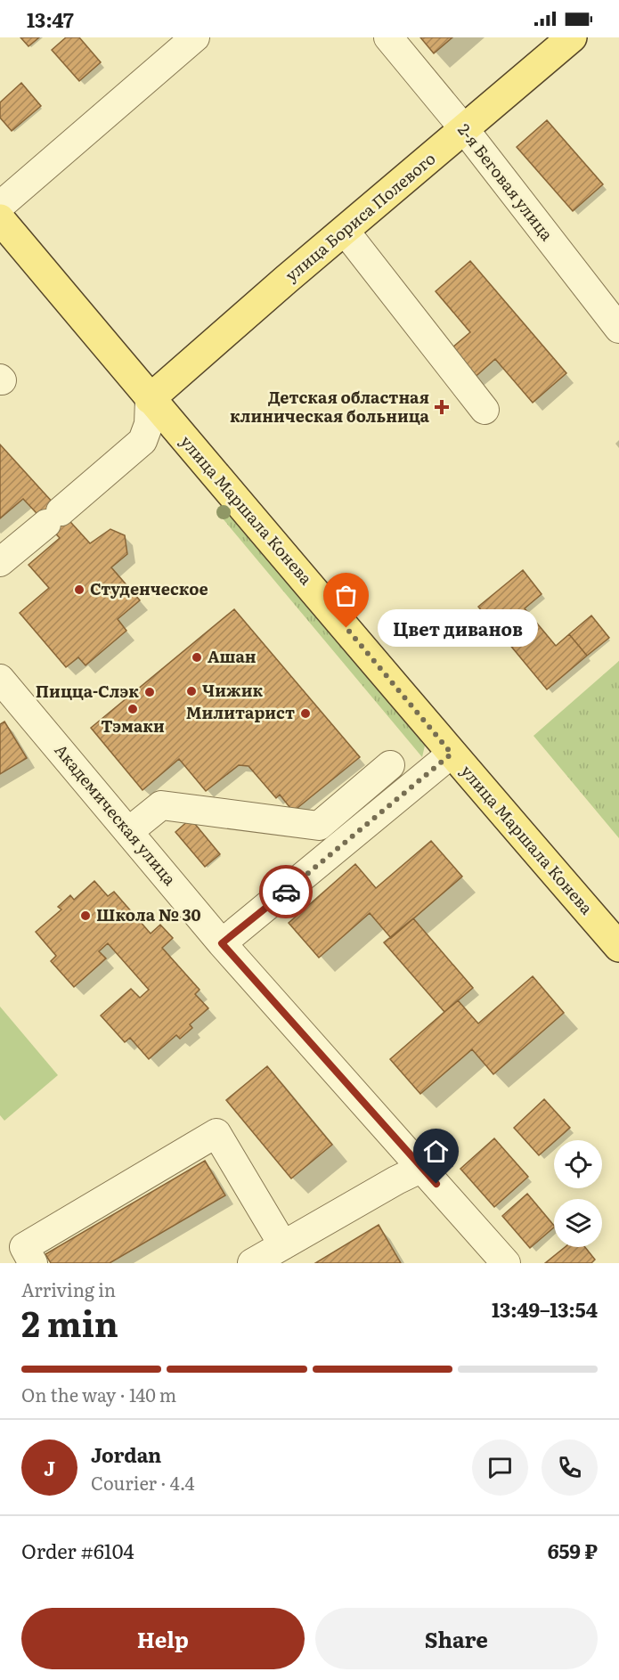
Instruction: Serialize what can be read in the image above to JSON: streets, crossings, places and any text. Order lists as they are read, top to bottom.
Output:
{
  "streets": {
    "main road": ["улица Бориса Полевого", "улица Маршала Конева"],
    "street": ["2-я Беговая улица", "Академическая улица"]
  },
  "crossings": [
    ["2-я Беговая улица", "улица Бориса Полевого"],
    ["улица Бориса Полевого", "улица Маршала Конева"]
  ],
  "places": {
    "health": ["Детская областная клиническая больница"],
    "other": [
      "Студенческое",
      "Цвет диванов",
      "Ашан",
      "Чижик",
      "Пицца-Слэк",
      "Тэмаки",
      "Милитарист",
      "Школа № 30"
    ]
  },
  "page": {
    "status": "13:47",
    "bubble": "Цвет диванов",
    "heading": ["2 min", "Arriving in", "13:49–13:54"],
    "panel": [
      "Jordan",
      "Courier · 4.4",
      "Order #6104",
      "659 ₽"
    ],
    "bar": "On the way · 140 m",
    "round": "J",
    "buttons": ["Help", "Share"]
  }
}
